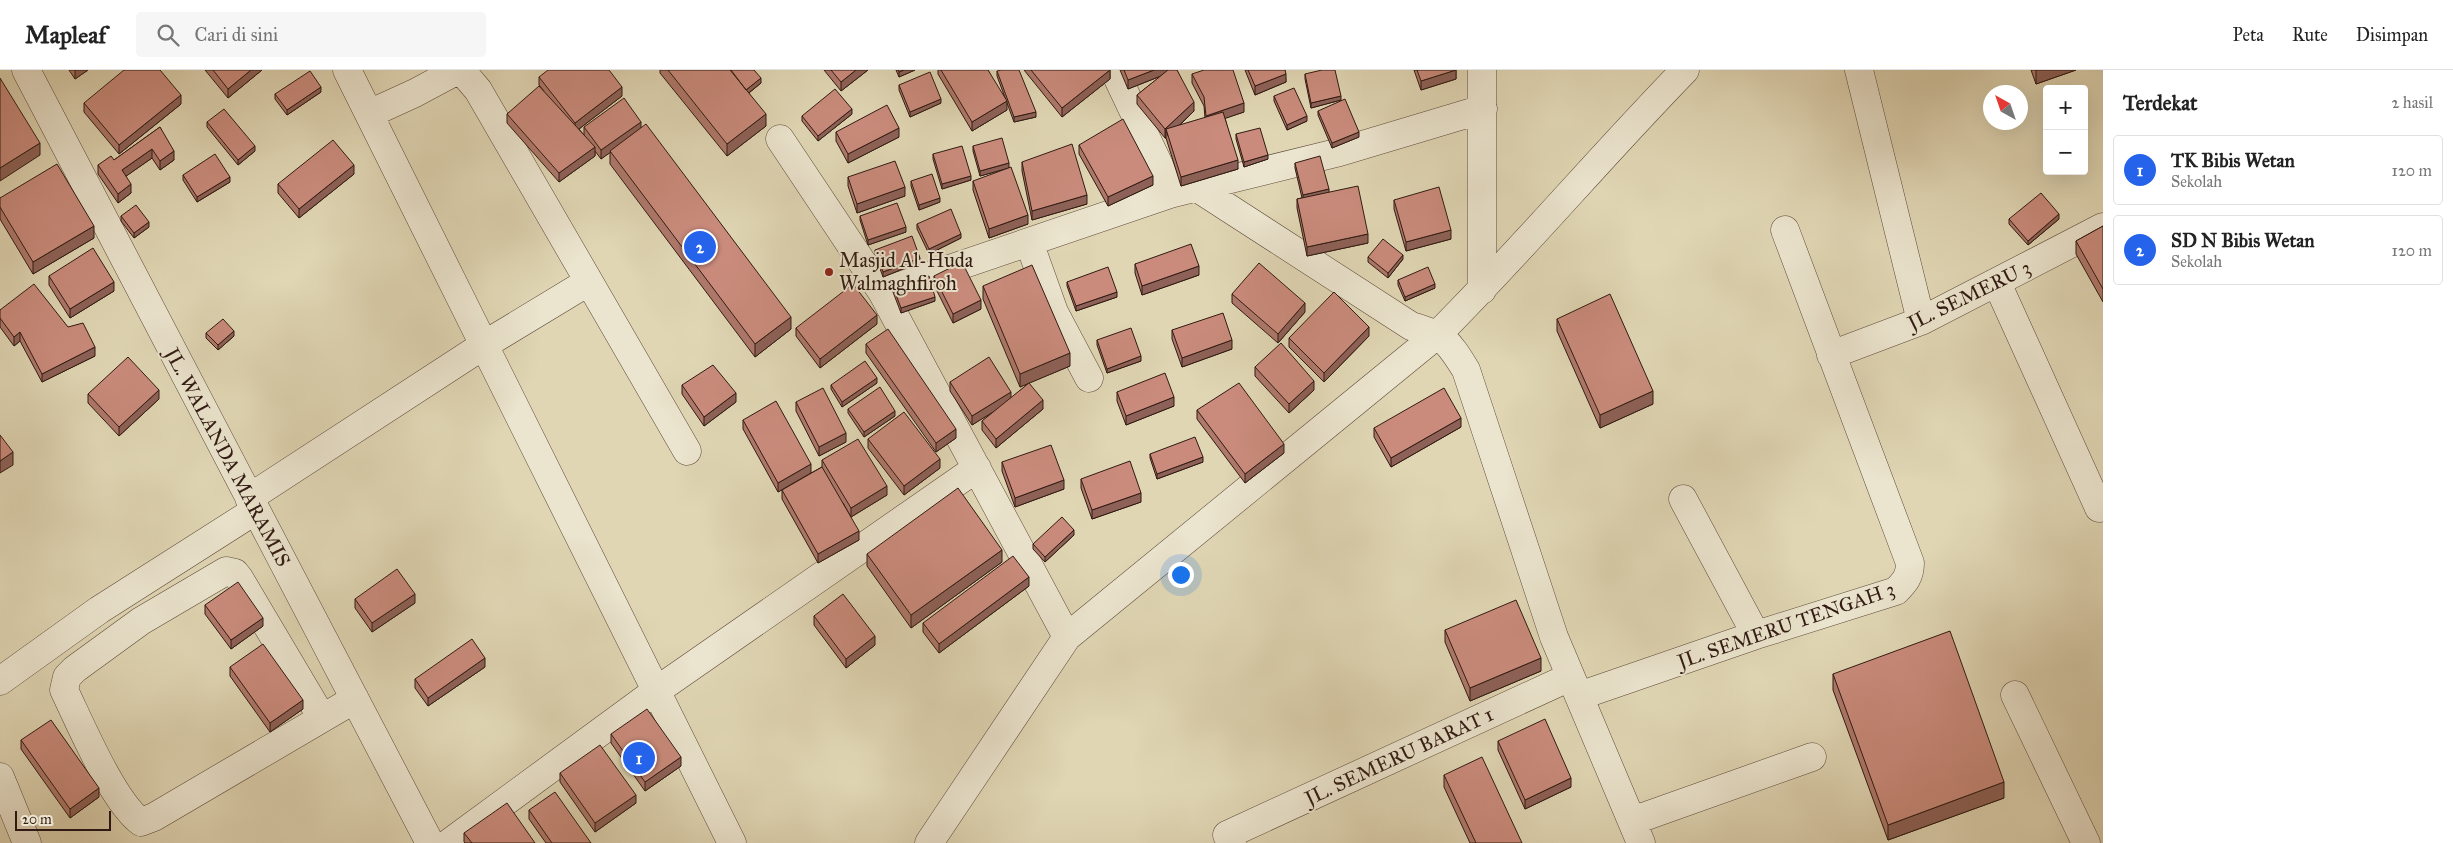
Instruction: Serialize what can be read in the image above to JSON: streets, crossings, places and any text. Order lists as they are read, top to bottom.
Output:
{
  "streets": {
    "street": [
      "JL. SEMERU 3",
      "JL. WALANDA MARAMIS",
      "JL. SEMERU TENGAH 3",
      "JL. SEMERU BARAT 1"
    ]
  },
  "crossings": [
    ["JL. SEMERU 3", "JL. SEMERU TENGAH 3"],
    ["JL. SEMERU TENGAH 3", "JL. SEMERU BARAT 1"]
  ],
  "places": ["Masjid Al-Huda Walmaghfiroh"],
  "scale_bar": "20 m",
  "north": "top left",
  "page": {
    "header": "Mapleaf",
    "search": "Cari di sini",
    "nav": ["Peta", "Rute", "Disimpan"],
    "heading": ["Terdekat", "2 hasil"],
    "map_buttons": ["+", "−"],
    "list": [
      {
        "mark": "1",
        "name": "TK Bibis Wetan",
        "note": "Sekolah",
        "value": "120 m"
      },
      {
        "mark": "2",
        "name": "SD N Bibis Wetan",
        "note": "Sekolah",
        "value": "120 m"
      }
    ],
    "pins": ["2", "1"],
    "scale": "20 m"
  }
}
